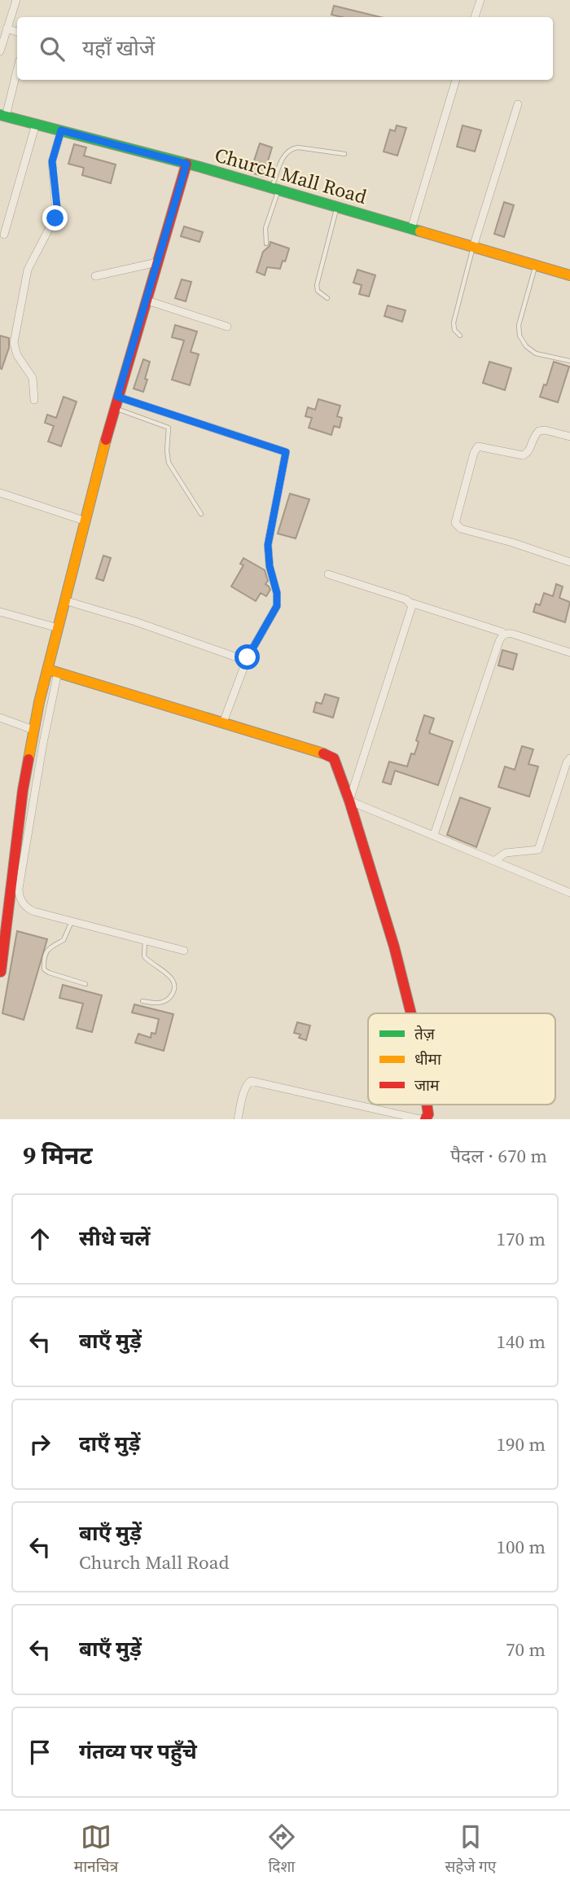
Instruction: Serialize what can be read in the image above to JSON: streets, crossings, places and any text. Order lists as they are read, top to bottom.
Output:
{
  "streets": {
    "street": ["Church Mall Road"]
  },
  "legend": ["तेज़", "धीमा", "जाम"],
  "page": {
    "search": "यहाँ खोजें",
    "heading": ["9 मिनट", "पैदल · 670 m"],
    "list": [
      ["सीधे चलें", "170 m"],
      ["बाएँ मुड़ें", "140 m"],
      ["दाएँ मुड़ें", "190 m"],
      ["बाएँ मुड़ें", "Church Mall Road", "100 m"],
      ["बाएँ मुड़ें", "70 m"],
      "गंतव्य पर पहुँचे"
    ],
    "nav": ["मानचित्र", "दिशा", "सहेजे गए"]
  }
}
